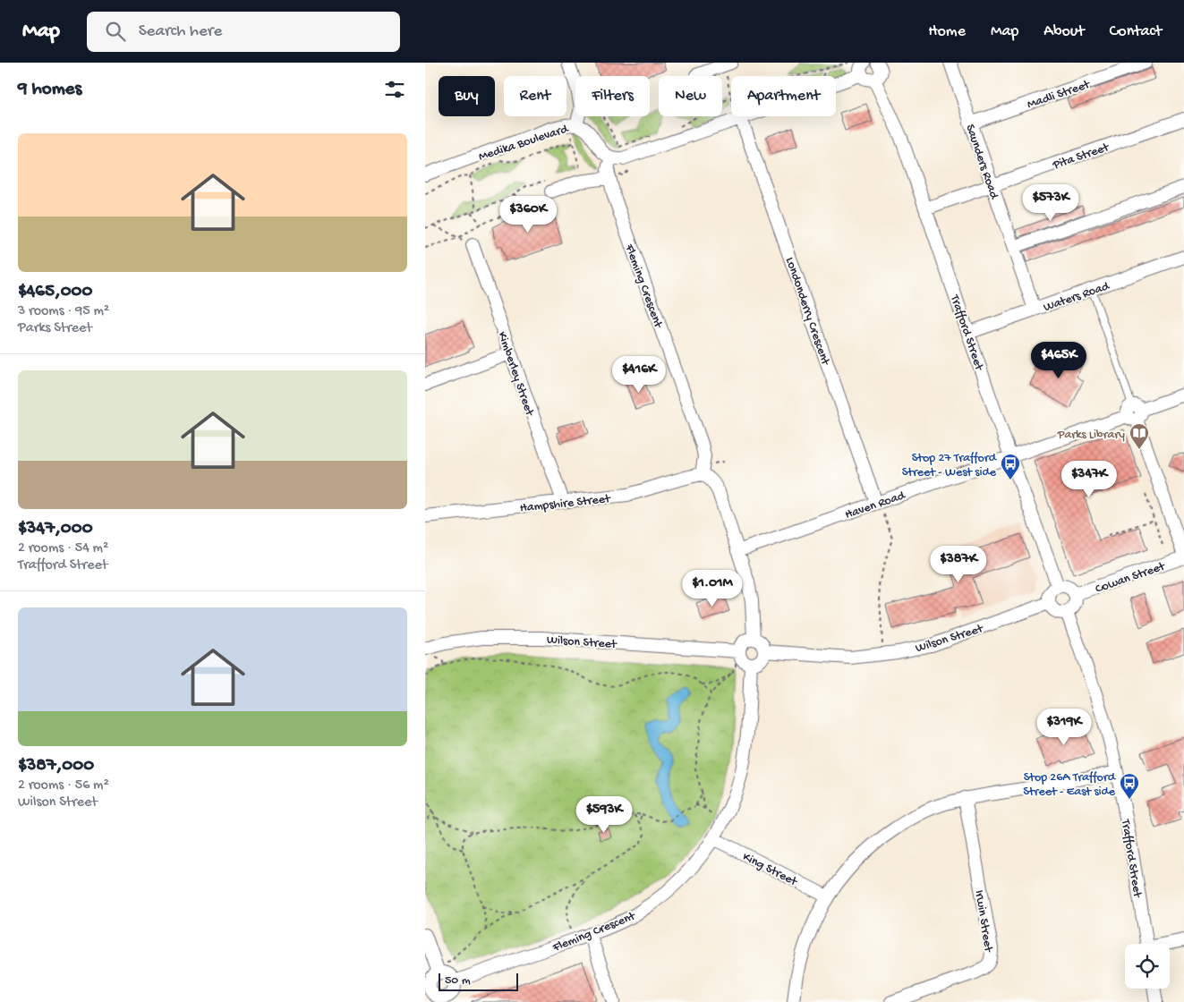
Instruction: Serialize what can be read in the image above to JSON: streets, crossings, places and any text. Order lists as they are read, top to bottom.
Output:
{
  "streets": {
    "street": [
      "Madli Street",
      "Medika Boulevard",
      "Pita Street",
      "Saunders Road",
      "Fleming Crescent",
      "Waters Road",
      "Londonderry Crescent",
      "Trafford Street",
      "Kimberley Street",
      "Hampshire Street",
      "Haven Road",
      "Cowan Street",
      "Wilson Street",
      "King Street",
      "Irwin Street"
    ]
  },
  "crossings": [
    ["Madli Street", "Saunders Road"],
    ["Medika Boulevard", "Fleming Crescent"],
    ["Pita Street", "Saunders Road"],
    ["Pita Street", "Trafford Street"],
    ["Saunders Road", "Waters Road"],
    ["Fleming Crescent", "Hampshire Street"],
    ["Fleming Crescent", "Wilson Street"],
    ["Fleming Crescent", "King Street"],
    ["Waters Road", "Trafford Street"],
    ["Londonderry Crescent", "Haven Road"],
    ["Trafford Street", "Haven Road"],
    ["Trafford Street", "Cowan Street"],
    ["Trafford Street", "Wilson Street"],
    ["Kimberley Street", "Hampshire Street"],
    ["Cowan Street", "Wilson Street"]
  ],
  "places": {
    "library": ["Parks Library"],
    "bus stop": ["Stop 27 Trafford Street - West side", "Stop 26A Trafford Street - East side"]
  },
  "scale_bar": "50 m",
  "page": {
    "header": "Map",
    "search": "Search here",
    "nav": [
      "Home",
      "Map",
      "About",
      "Contact"
    ],
    "heading": "9 homes",
    "chip": [
      "Buy",
      "Rent",
      "Filters",
      "New",
      "Apartment"
    ],
    "list": [
      {
        "name": "$465,000",
        "note": "3 rooms · 95 m² · Parks Street"
      },
      {
        "name": "$347,000",
        "note": "2 rooms · 54 m² · Trafford Street"
      },
      {
        "name": "$387,000",
        "note": "2 rooms · 56 m² · Wilson Street"
      }
    ],
    "price": [
      "$573K",
      "$360K",
      "$465K",
      "$416K",
      "$347K",
      "$387K",
      "$1.01M",
      "$319K",
      "$593K"
    ],
    "scale": "50 m"
  }
}
